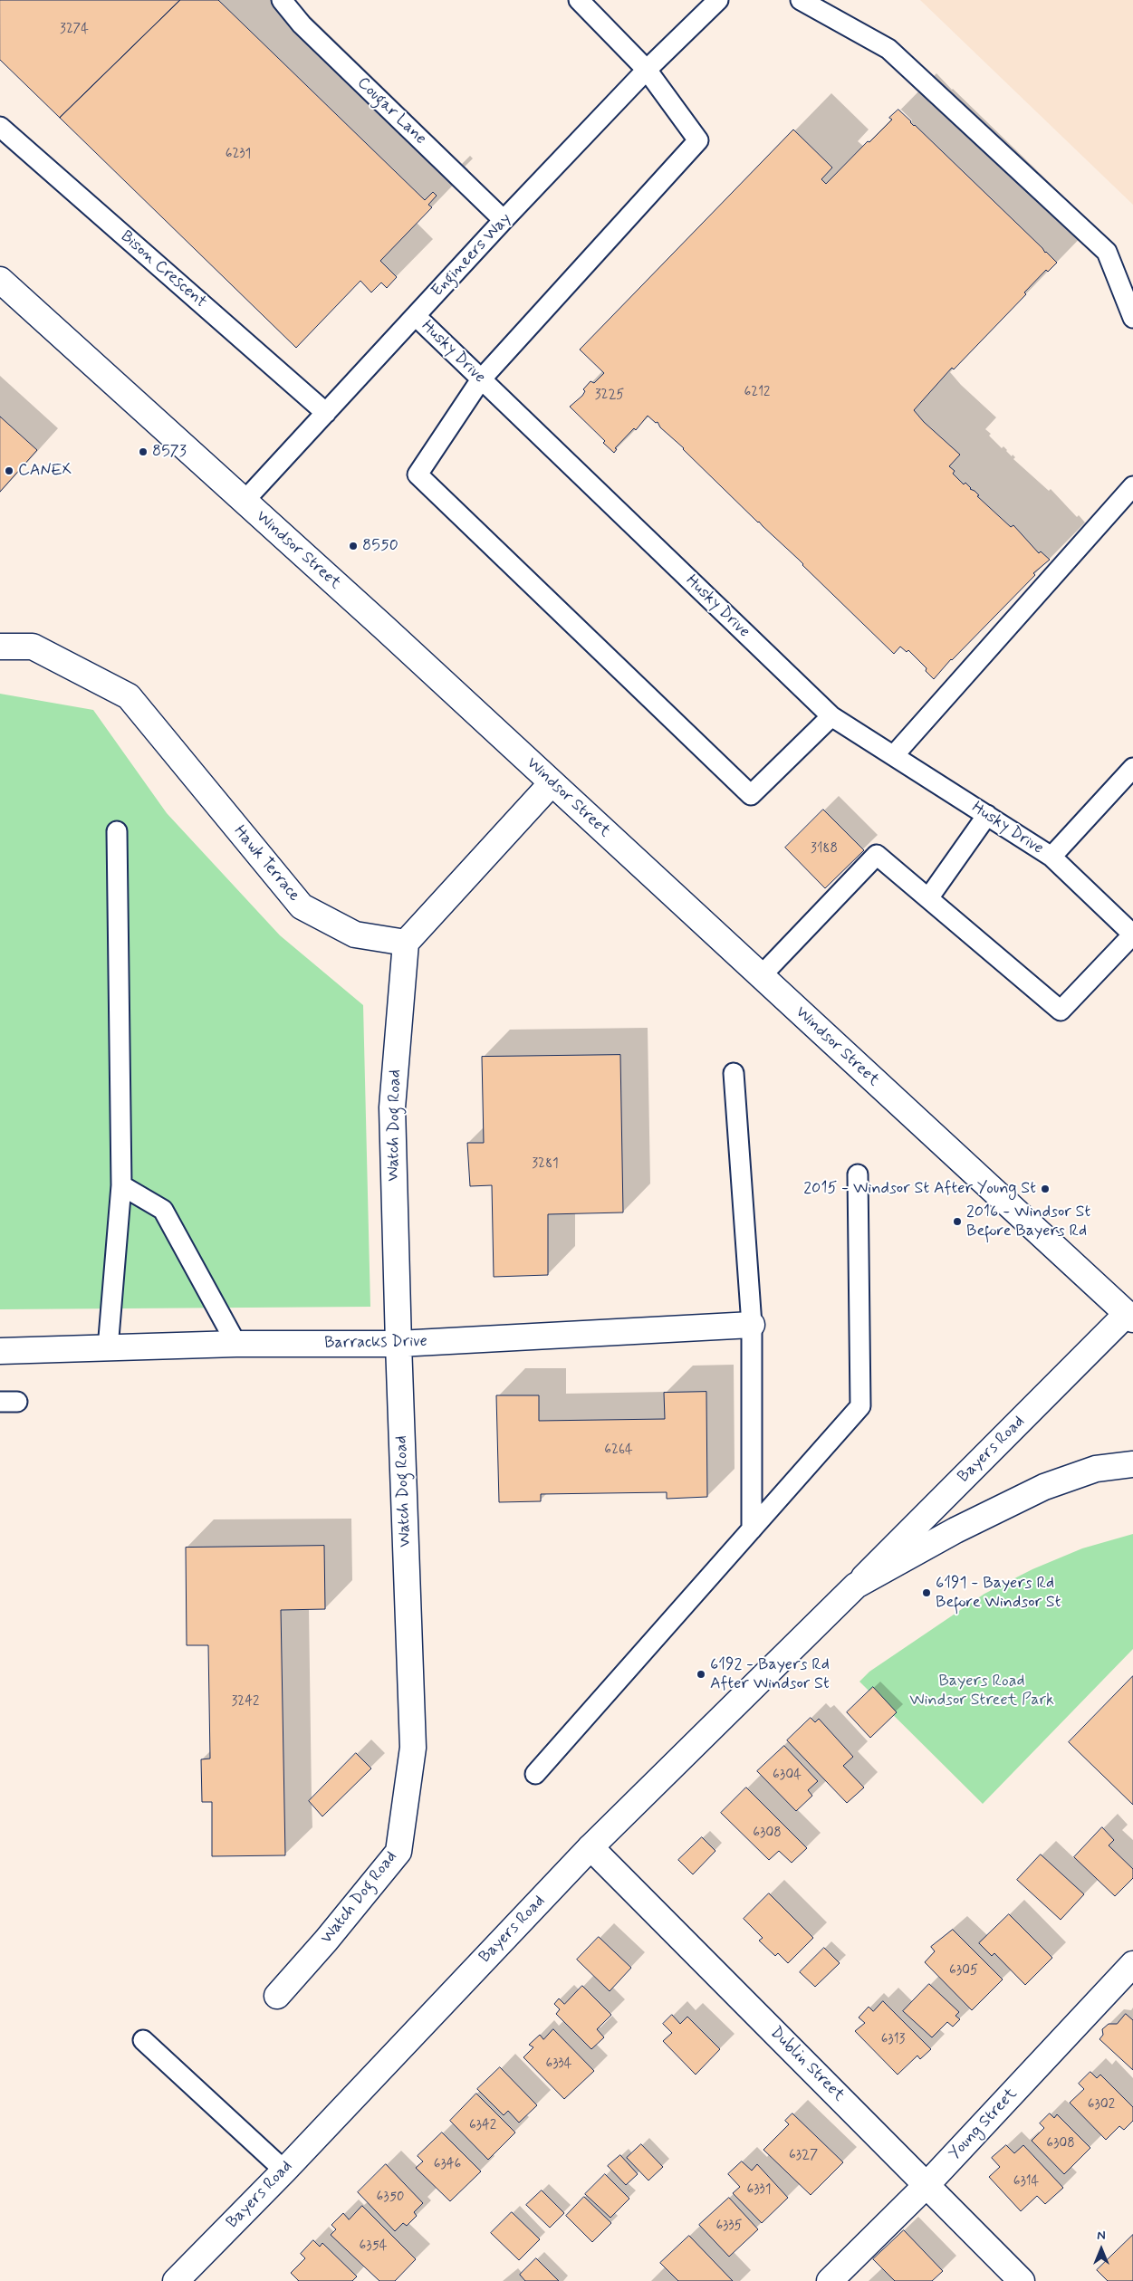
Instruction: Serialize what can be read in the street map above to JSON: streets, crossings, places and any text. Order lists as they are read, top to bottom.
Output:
{
  "streets": {
    "street": [
      "Windsor Street",
      "Hawk Terrace",
      "Watch Dog Road",
      "Barracks Drive",
      "Bayers Road",
      "Dublin Street",
      "Young Street"
    ],
    "lane": [
      "Cougar Lane",
      "Engineers Way",
      "Bison Crescent",
      "Husky Drive"
    ]
  },
  "crossings": [
    ["Cougar Lane", "Engineers Way"],
    ["Engineers Way", "Bison Crescent"],
    ["Engineers Way", "Husky Drive"],
    ["Engineers Way", "Windsor Street"],
    ["Windsor Street", "Bayers Road"],
    ["Hawk Terrace", "Watch Dog Road"],
    ["Watch Dog Road", "Barracks Drive"],
    ["Bayers Road", "Dublin Street"],
    ["Dublin Street", "Young Street"]
  ],
  "parks": ["Bayers Road Windsor Street Park"],
  "places": [
    "8573",
    "CANEX",
    "8550",
    "2015 - Windsor St After Young St",
    "2016 - Windsor St Before Bayers Rd",
    "6191 - Bayers Rd Before Windsor St",
    "6192 - Bayers Rd After Windsor St"
  ],
  "house_numbers": [
    "3274",
    "6231",
    "6212",
    "3225",
    "3188",
    "3281",
    "6264",
    "3242",
    "6304",
    "6308",
    "6305",
    "6313",
    "6334",
    "6302",
    "6342",
    "6308",
    "6327",
    "6346",
    "6314",
    "6331",
    "6350",
    "6335",
    "6354"
  ],
  "north": "top"
}
